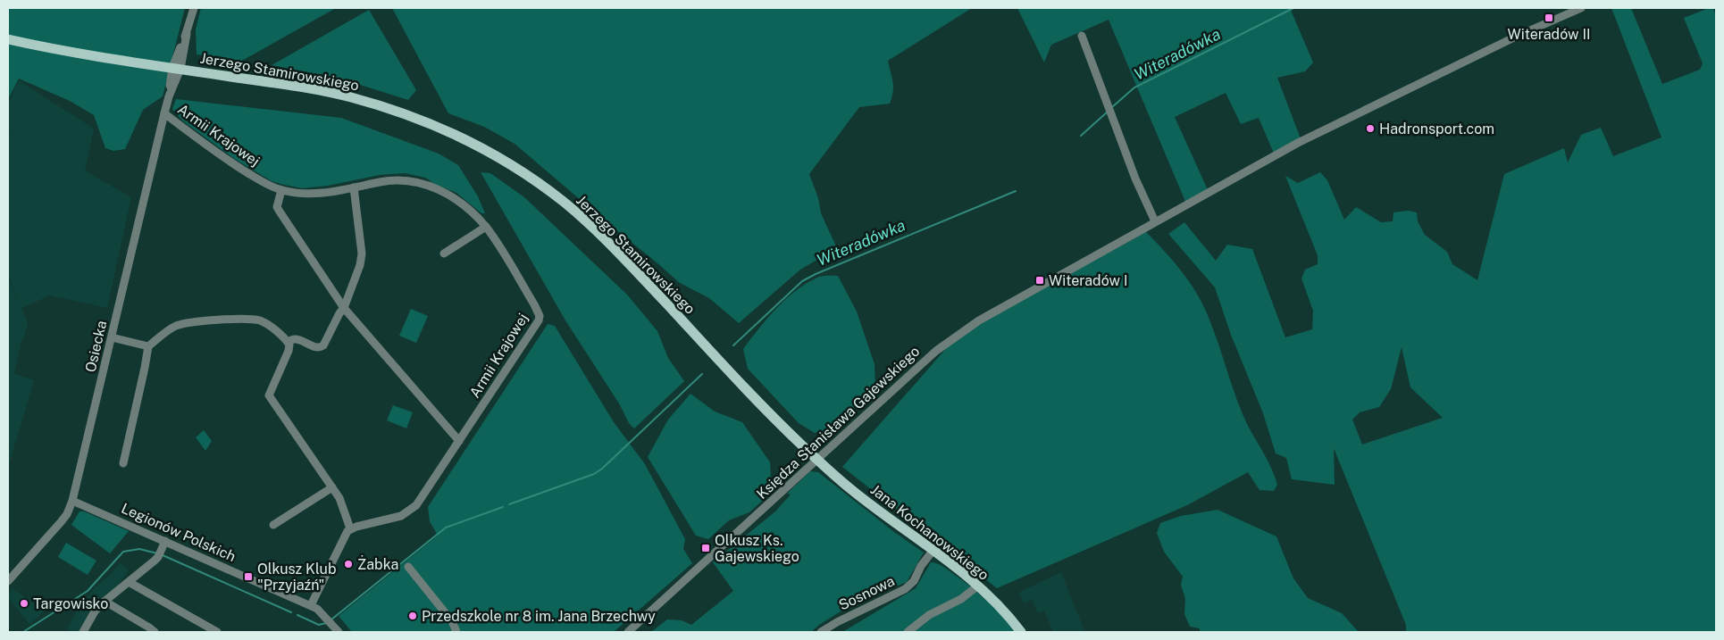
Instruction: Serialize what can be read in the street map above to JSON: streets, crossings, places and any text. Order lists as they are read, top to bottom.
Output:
{
  "streets": {
    "main road": ["Jerzego Stamirowskiego", "Jana Kochanowskiego"],
    "street": [
      "Armii Krajowej",
      "Osiecka",
      "Księdza Stanisława Gajewskiego",
      "Legionów Polskich",
      "Sosnowa"
    ]
  },
  "crossings": [
    ["Jerzego Stamirowskiego", "Osiecka"],
    ["Jerzego Stamirowskiego", "Księdza Stanisława Gajewskiego"],
    ["Jerzego Stamirowskiego", "Jana Kochanowskiego"],
    ["Armii Krajowej", "Osiecka"],
    ["Osiecka", "Legionów Polskich"],
    ["Księdza Stanisława Gajewskiego", "Jana Kochanowskiego"],
    ["Jana Kochanowskiego", "Sosnowa"]
  ],
  "water": ["Witeradówka"],
  "places": {
    "transit": [
      "Witeradów II",
      "Witeradów I",
      "Olkusz Ks. Gajewskiego",
      "Olkusz Klub \"Przyjaźń\""
    ],
    "other": [
      "Hadronsport.com",
      "Żabka",
      "Targowisko",
      "Przedszkole nr 8 im. Jana Brzechwy"
    ]
  }
}
